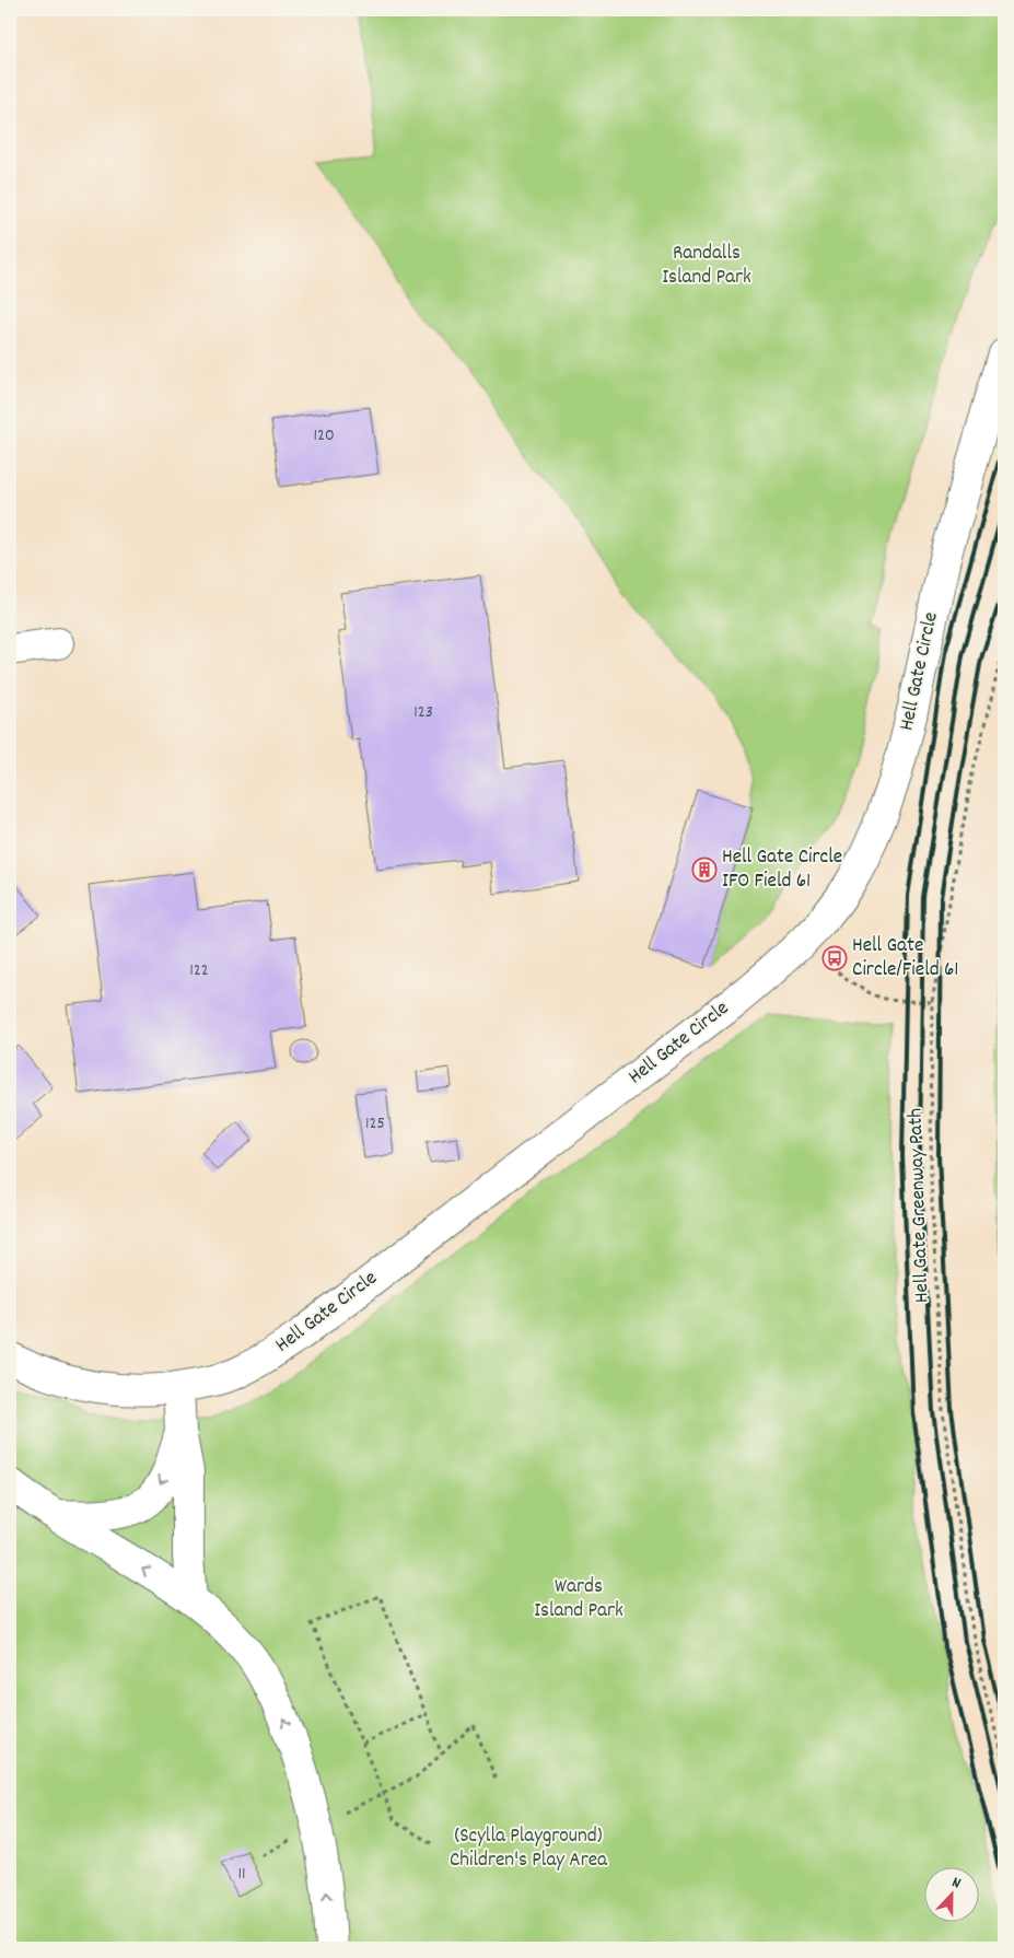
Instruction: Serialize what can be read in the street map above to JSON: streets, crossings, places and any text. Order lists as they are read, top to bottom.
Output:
{
  "streets": {
    "street": ["Hell Gate Circle"],
    "path": ["Hell Gate Greenway Path"]
  },
  "parks": ["Randalls Island Park", "Wards Island Park", "(Scylla Playground) Children's Play Area"],
  "places": {
    "building": ["Hell Gate Circle IFO Field 61"],
    "bus stop": ["Hell Gate Circle/Field 61"]
  },
  "house_numbers": [
    "120",
    "123",
    "122",
    "125",
    "11"
  ],
  "north": "top"
}
